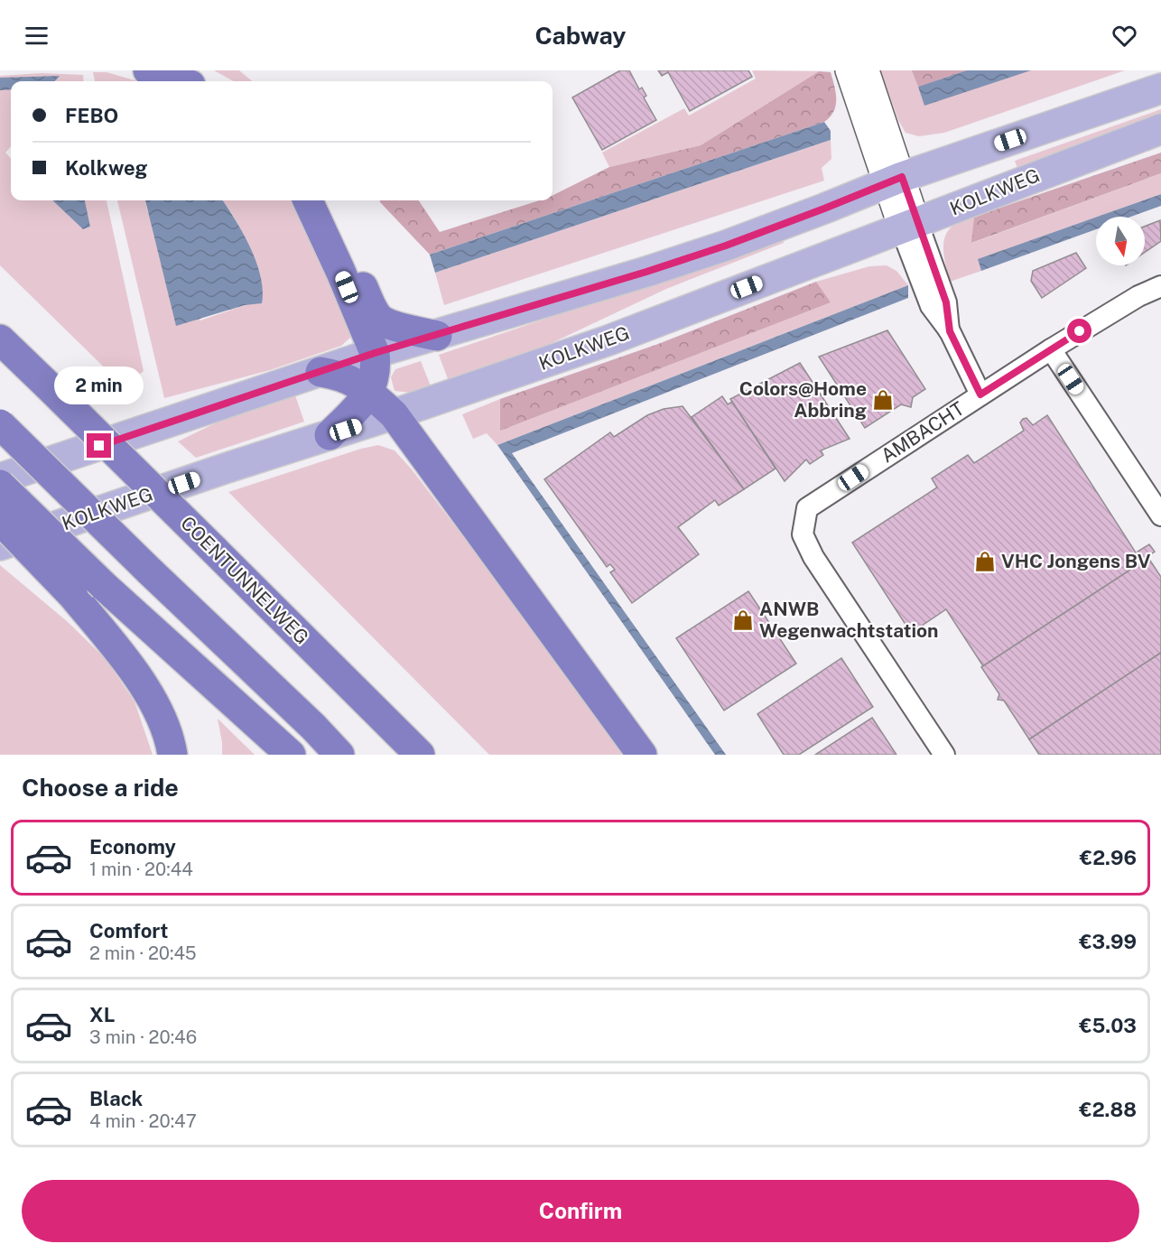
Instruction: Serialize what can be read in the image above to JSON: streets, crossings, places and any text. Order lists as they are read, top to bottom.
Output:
{
  "streets": {
    "highway": ["COENTUNNELWEG"],
    "main road": ["KOLKWEG"],
    "street": ["AMBACHT"]
  },
  "crossings": [
    ["KOLKWEG", "AMBACHT"]
  ],
  "places": {
    "shop": ["Colors@Home Abbring", "VHC Jongens BV", "ANWB Wegenwachtstation"]
  },
  "north": "bottom",
  "page": {
    "header": "Cabway",
    "banner": ["FEBO", "Kolkweg"],
    "bubble": "2 min",
    "heading": "Choose a ride",
    "list": [
      {
        "name": "Economy",
        "note": "1 min · 20:44",
        "value": "€2.96"
      },
      {
        "name": "Comfort",
        "note": "2 min · 20:45",
        "value": "€3.99"
      },
      {
        "name": "XL",
        "note": "3 min · 20:46",
        "value": "€5.03"
      },
      {
        "name": "Black",
        "note": "4 min · 20:47",
        "value": "€2.88"
      }
    ],
    "buttons": "Confirm"
  }
}
